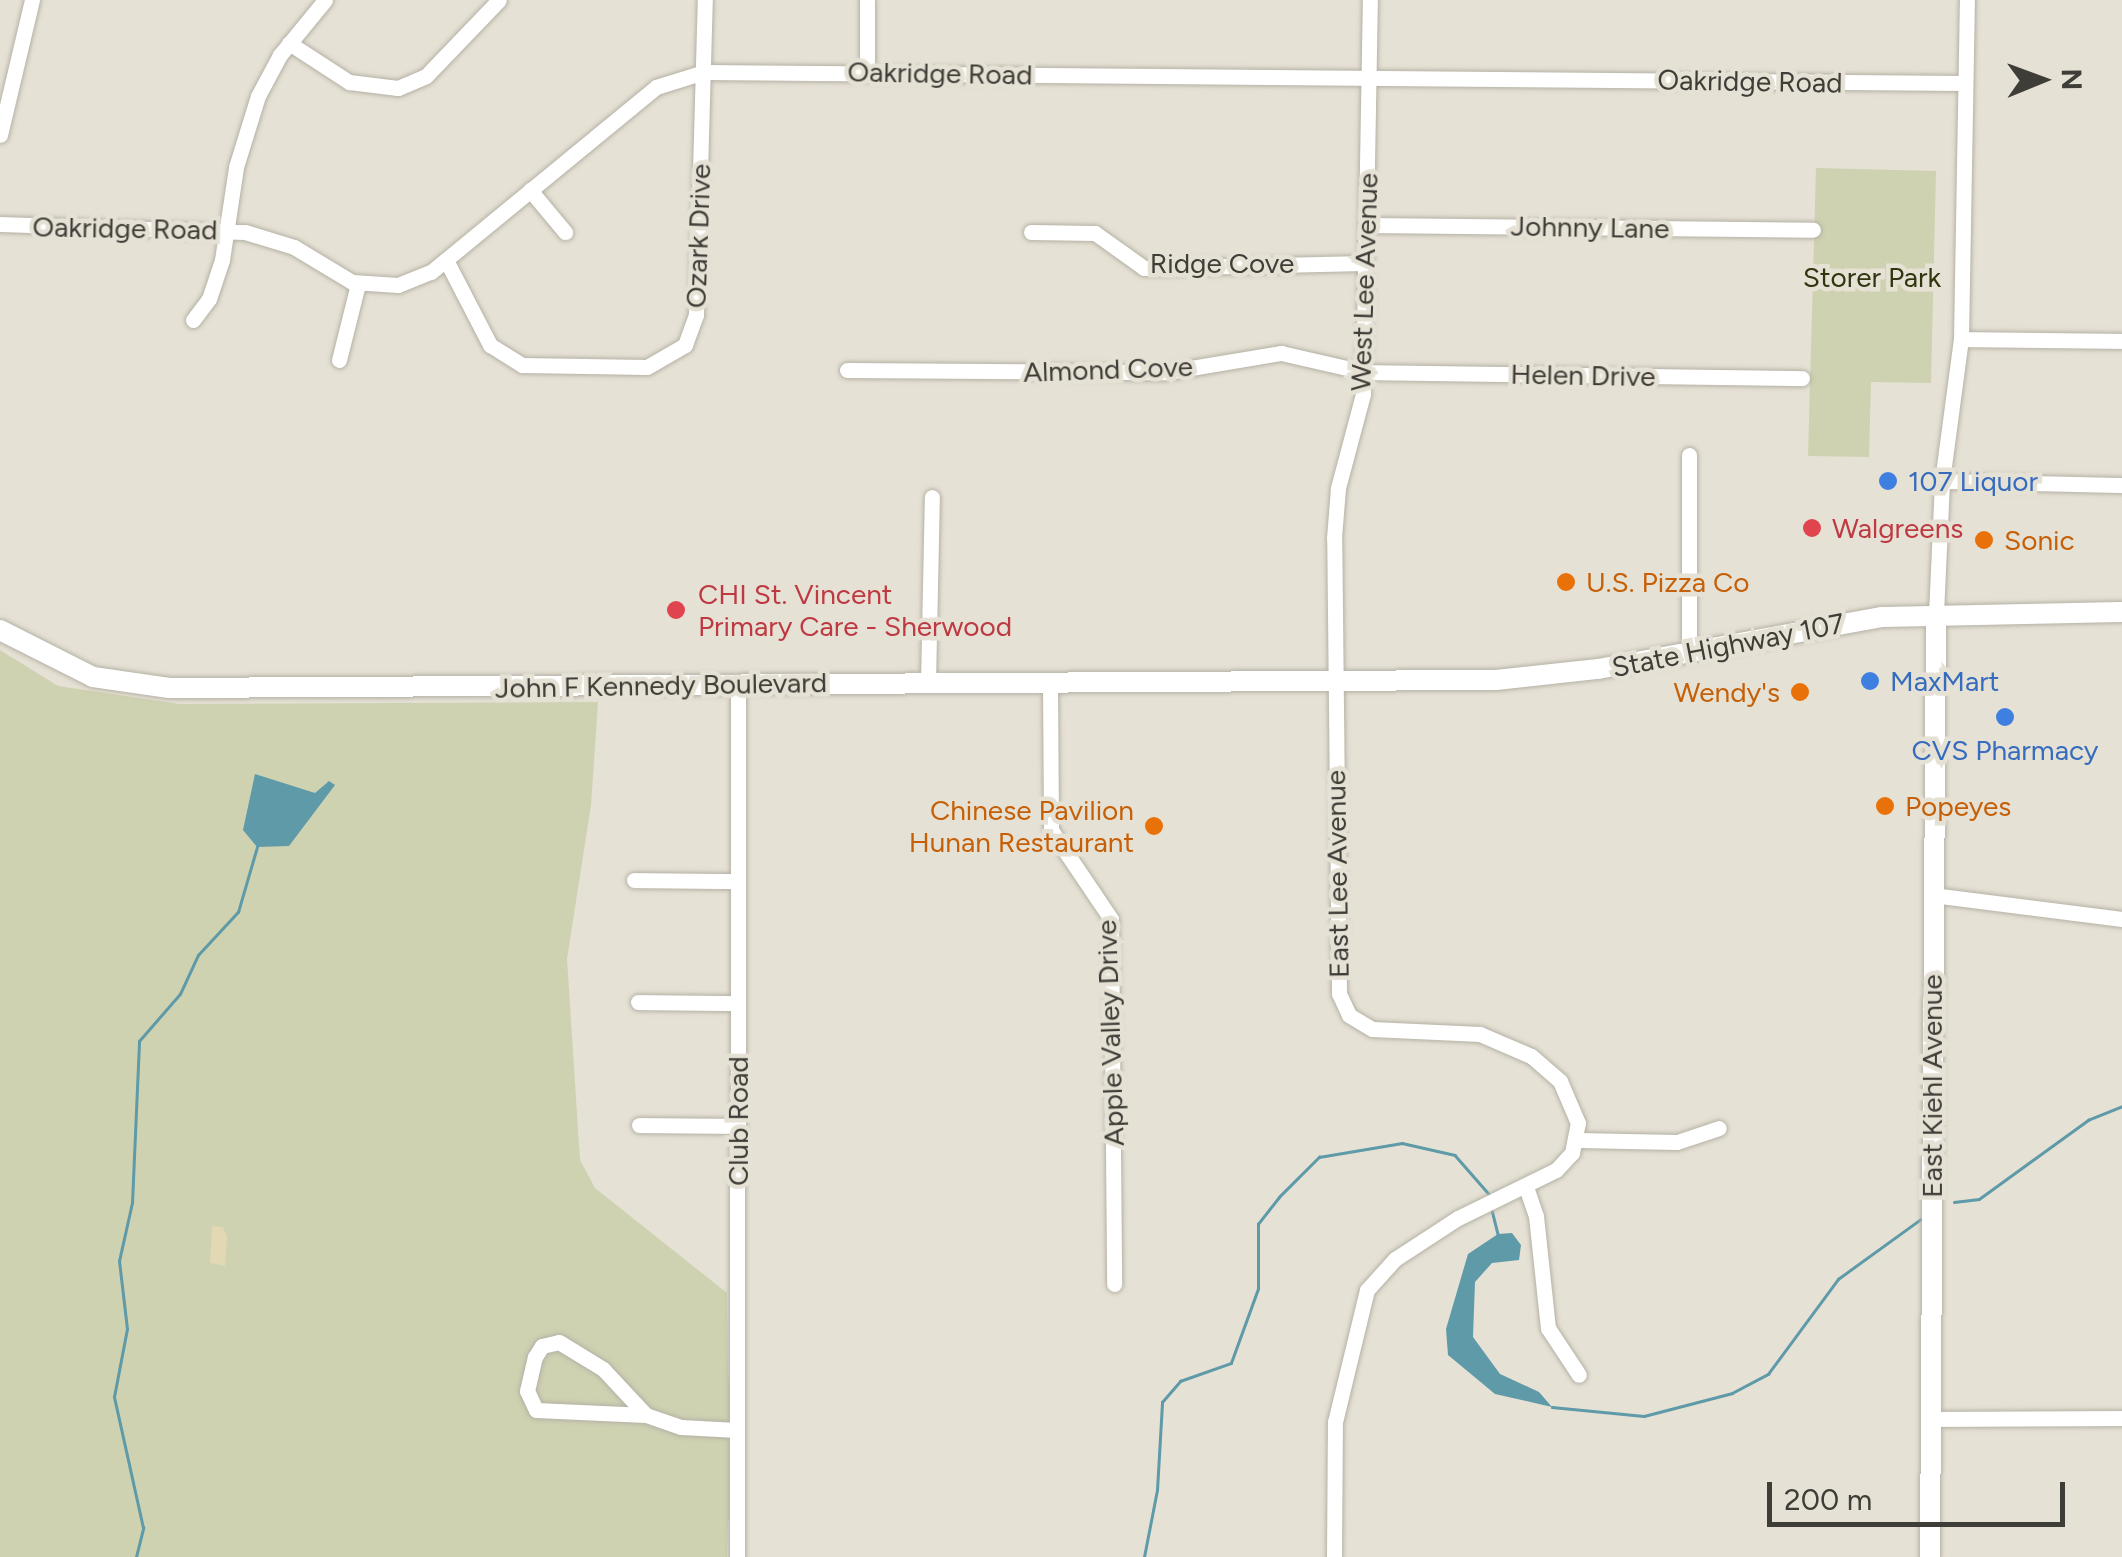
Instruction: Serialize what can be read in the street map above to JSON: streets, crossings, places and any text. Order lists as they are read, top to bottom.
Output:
{
  "streets": {
    "main road": ["State Highway 107", "John F Kennedy Boulevard", "East Kiehl Avenue"],
    "street": [
      "Oakridge Road",
      "Johnny Lane",
      "Ozark Drive",
      "Ridge Cove",
      "West Lee Avenue",
      "Almond Cove",
      "Helen Drive",
      "East Lee Avenue",
      "Apple Valley Drive",
      "Club Road"
    ]
  },
  "crossings": [
    ["Oakridge Road", "Ozark Drive"],
    ["Oakridge Road", "West Lee Avenue"],
    ["Johnny Lane", "West Lee Avenue"],
    ["Ridge Cove", "West Lee Avenue"],
    ["West Lee Avenue", "Almond Cove"],
    ["West Lee Avenue", "Helen Drive"],
    ["West Lee Avenue", "State Highway 107"],
    ["West Lee Avenue", "John F Kennedy Boulevard"],
    ["West Lee Avenue", "East Lee Avenue"],
    ["Almond Cove", "Helen Drive"],
    ["State Highway 107", "John F Kennedy Boulevard"],
    ["State Highway 107", "East Lee Avenue"],
    ["State Highway 107", "East Kiehl Avenue"],
    ["John F Kennedy Boulevard", "East Lee Avenue"],
    ["John F Kennedy Boulevard", "Apple Valley Drive"],
    ["John F Kennedy Boulevard", "Club Road"]
  ],
  "parks": ["Storer Park"],
  "places": [
    "107 Liquor",
    "Walgreens",
    "Sonic",
    "U.S. Pizza Co",
    "CHI St. Vincent Primary Care - Sherwood",
    "MaxMart",
    "Wendy's",
    "CVS Pharmacy",
    "Popeyes",
    "Chinese Pavilion Hunan Restaurant"
  ],
  "scale_bar": "200 m",
  "north": "right"
}
